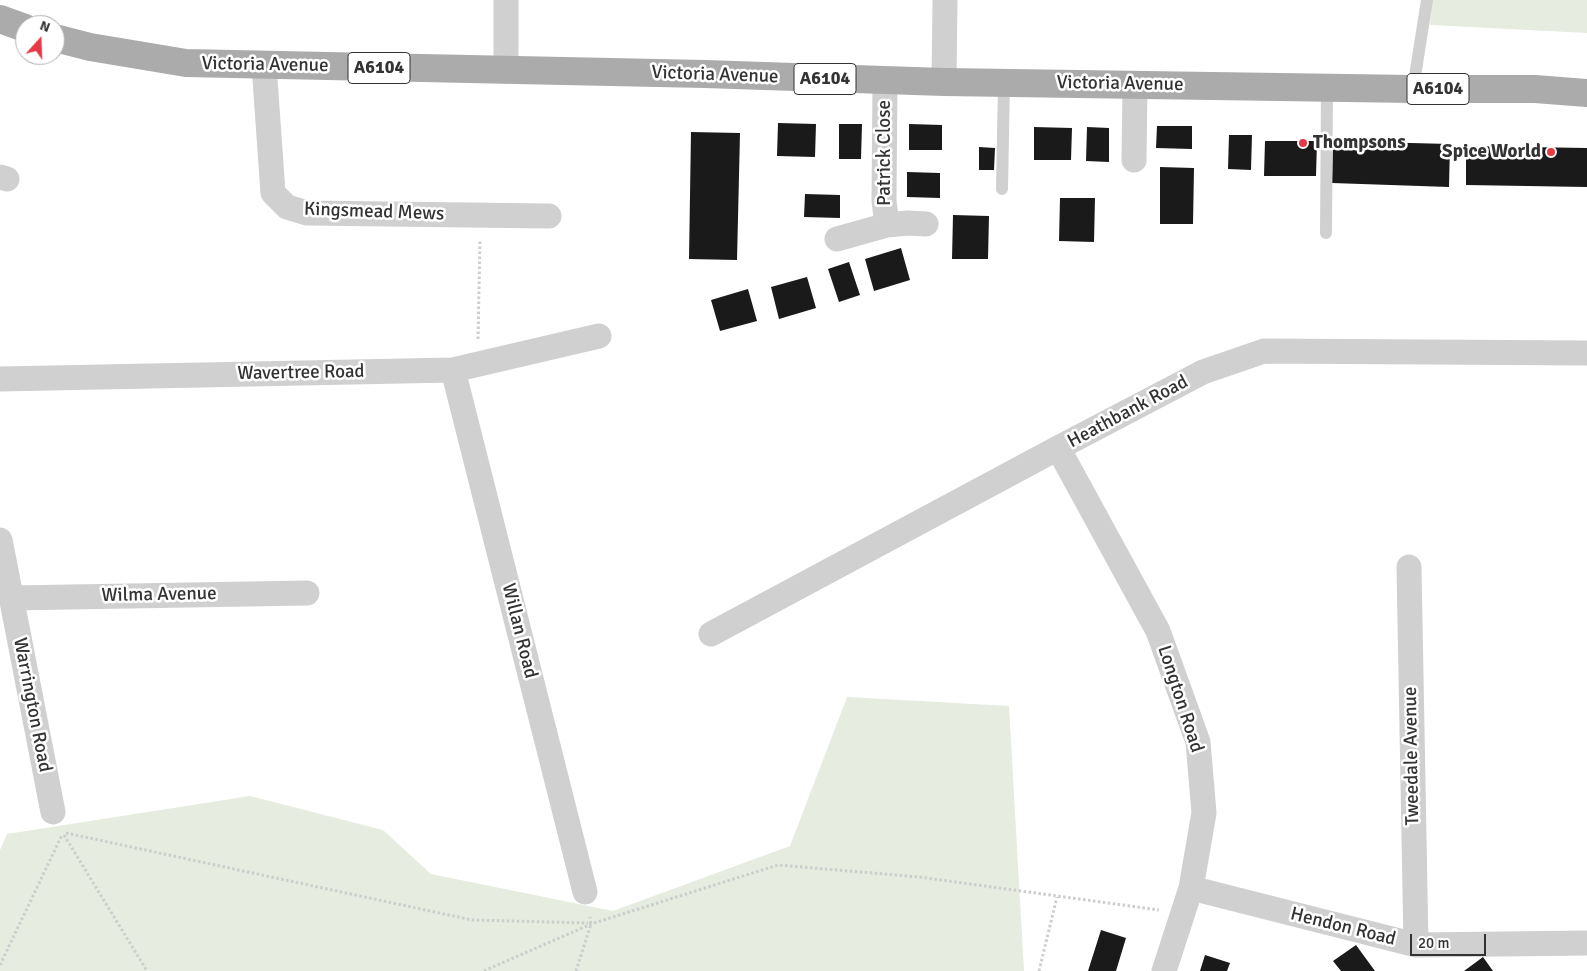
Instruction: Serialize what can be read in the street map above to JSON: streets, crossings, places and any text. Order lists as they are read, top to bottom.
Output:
{
  "streets": {
    "main road": ["Victoria Avenue", "A6104"],
    "street": [
      "Patrick Close",
      "Kingsmead Mews",
      "Wavertree Road",
      "Heathbank Road",
      "Wilma Avenue",
      "Willan Road",
      "Longton Road",
      "Warrington Road",
      "Tweedale Avenue",
      "Hendon Road"
    ]
  },
  "crossings": [
    ["Victoria Avenue", "Patrick Close"],
    ["Victoria Avenue", "Kingsmead Mews"],
    ["Wavertree Road", "Willan Road"],
    ["Heathbank Road", "Longton Road"],
    ["Wilma Avenue", "Warrington Road"],
    ["Longton Road", "Hendon Road"],
    ["Tweedale Avenue", "Hendon Road"]
  ],
  "places": ["Thompsons", "Spice World"],
  "scale_bar": "20 m",
  "north": "top"
}
